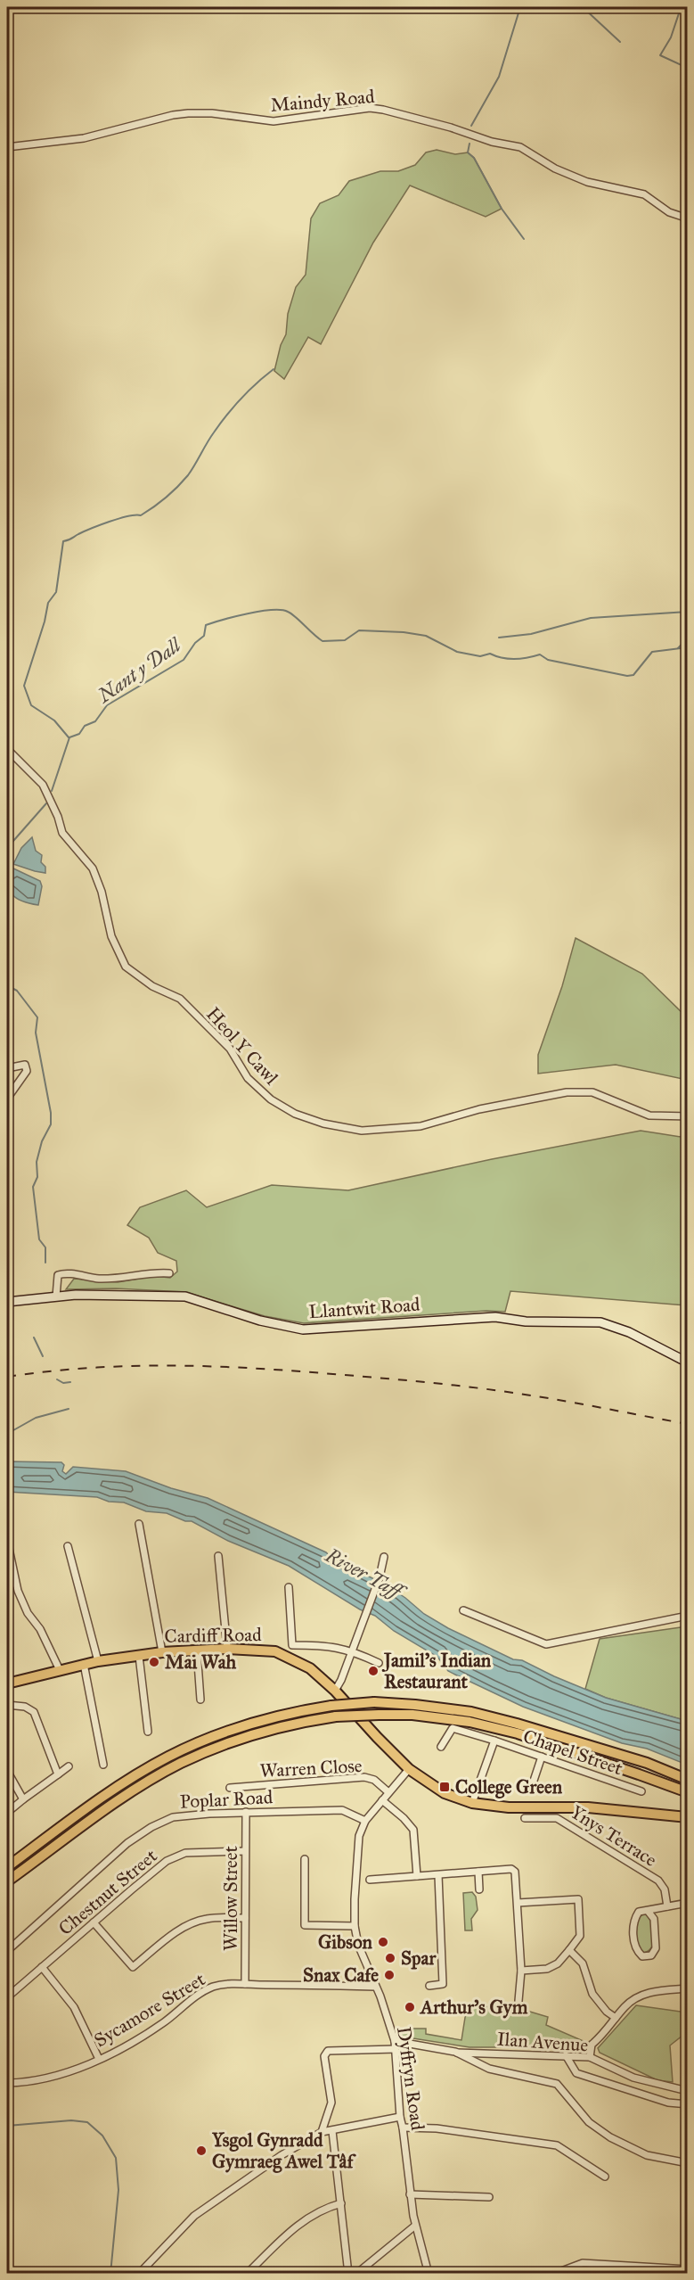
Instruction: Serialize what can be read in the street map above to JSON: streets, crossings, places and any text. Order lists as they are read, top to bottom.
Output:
{
  "streets": {
    "main road": ["Llantwit Road", "Cardiff Road"],
    "street": [
      "Maindy Road",
      "Heol Y Cawl",
      "Chapel Street",
      "Warren Close",
      "Poplar Road",
      "Ynys Terrace",
      "Chestnut Street",
      "Willow Street",
      "Sycamore Street",
      "Ilan Avenue",
      "Dyffryn Road"
    ]
  },
  "crossings": [
    ["Cardiff Road", "Dyffryn Road"],
    ["Warren Close", "Dyffryn Road"],
    ["Poplar Road", "Willow Street"],
    ["Poplar Road", "Dyffryn Road"],
    ["Chestnut Street", "Willow Street"],
    ["Willow Street", "Sycamore Street"],
    ["Sycamore Street", "Dyffryn Road"]
  ],
  "water": ["Nant y Dall", "River Taff"],
  "places": {
    "other": [
      "Mai Wah",
      "Jamil's Indian Restaurant",
      "Gibson",
      "Spar",
      "Snax Cafe",
      "Arthur's Gym",
      "Ysgol Gynradd Gymraeg Awel Tâf"
    ],
    "transit": ["College Green"]
  }
}
